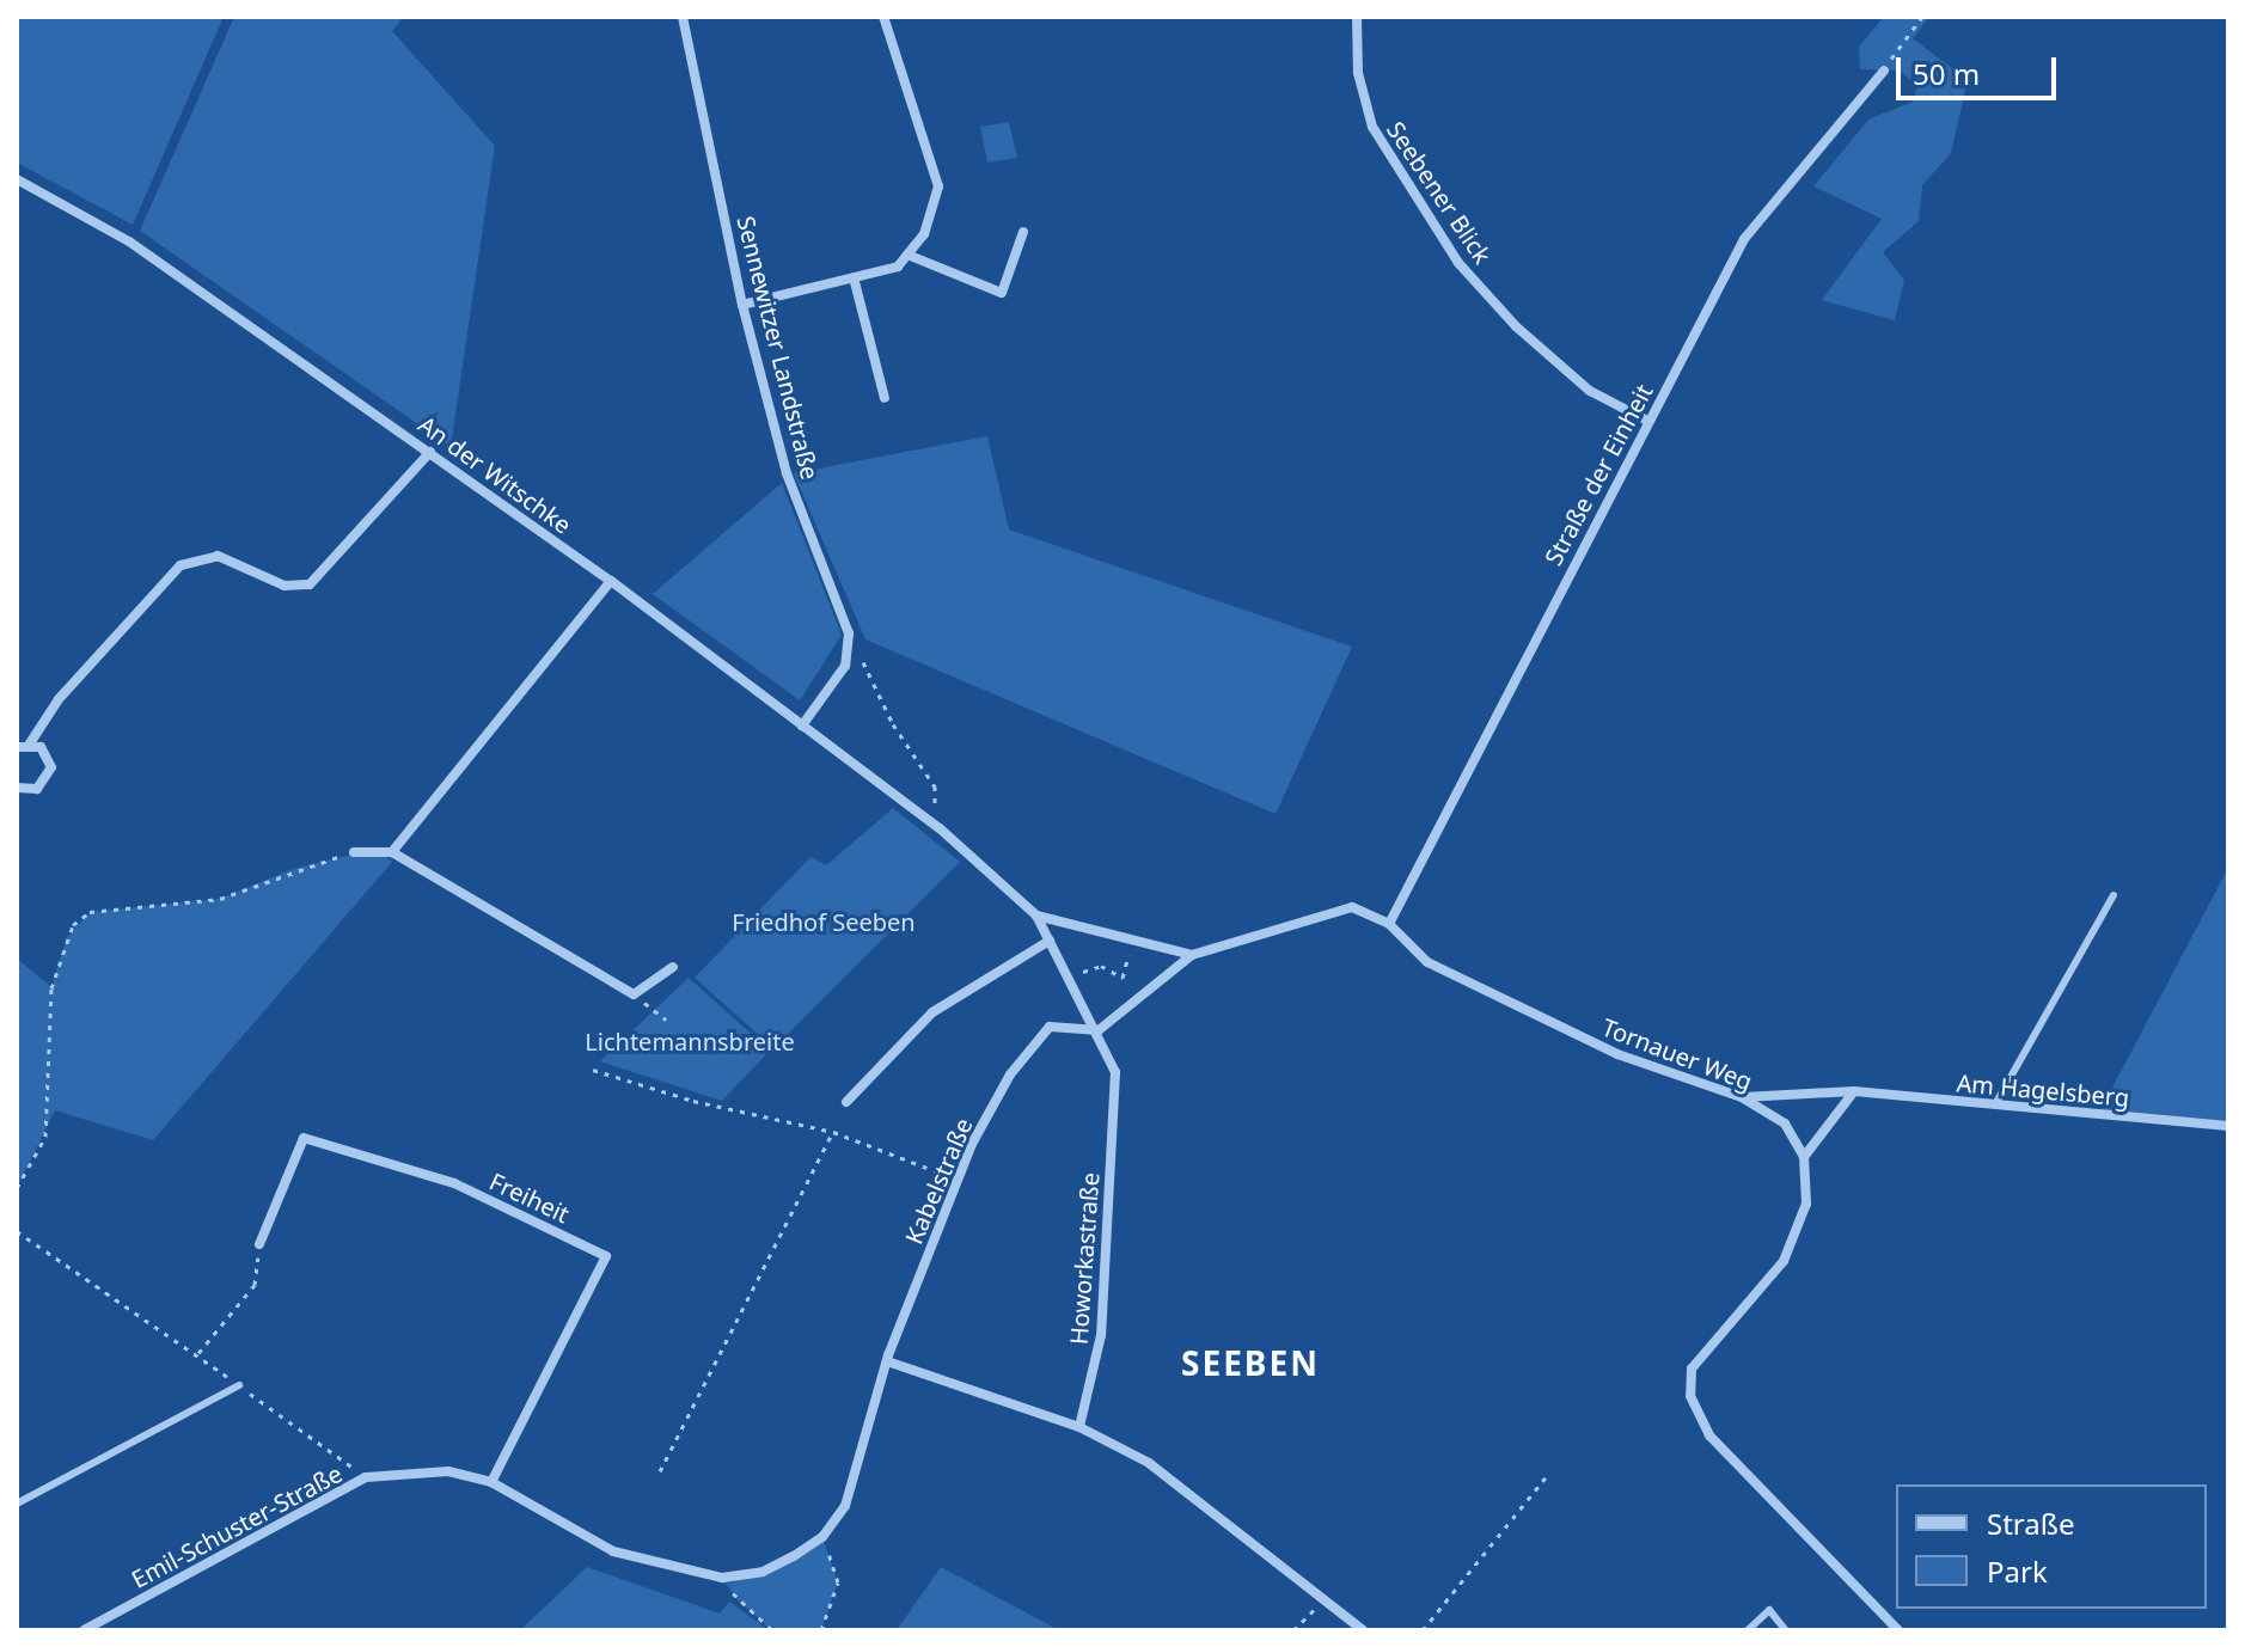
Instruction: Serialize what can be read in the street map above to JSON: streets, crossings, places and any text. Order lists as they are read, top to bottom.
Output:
{
  "streets": {
    "street": [
      "Seebener Blick",
      "Sennewitzer Landstraße",
      "An der Witschke",
      "Straße der Einheit",
      "Tornauer Weg",
      "Am Hagelsberg",
      "Kabelstraße",
      "Freiheit",
      "Howorkastraße",
      "Emil-Schuster-Straße"
    ]
  },
  "crossings": [
    ["Seebener Blick", "Straße der Einheit"],
    ["An der Witschke", "Howorkastraße"],
    ["Straße der Einheit", "Tornauer Weg"],
    ["Tornauer Weg", "Am Hagelsberg"],
    ["Kabelstraße", "Howorkastraße"],
    ["Kabelstraße", "Emil-Schuster-Straße"],
    ["Freiheit", "Emil-Schuster-Straße"]
  ],
  "districts": ["SEEBEN"],
  "parks": ["Friedhof Seeben", "Lichtemannsbreite"],
  "legend": ["Straße", "Park"],
  "scale_bar": "50 m"
}
